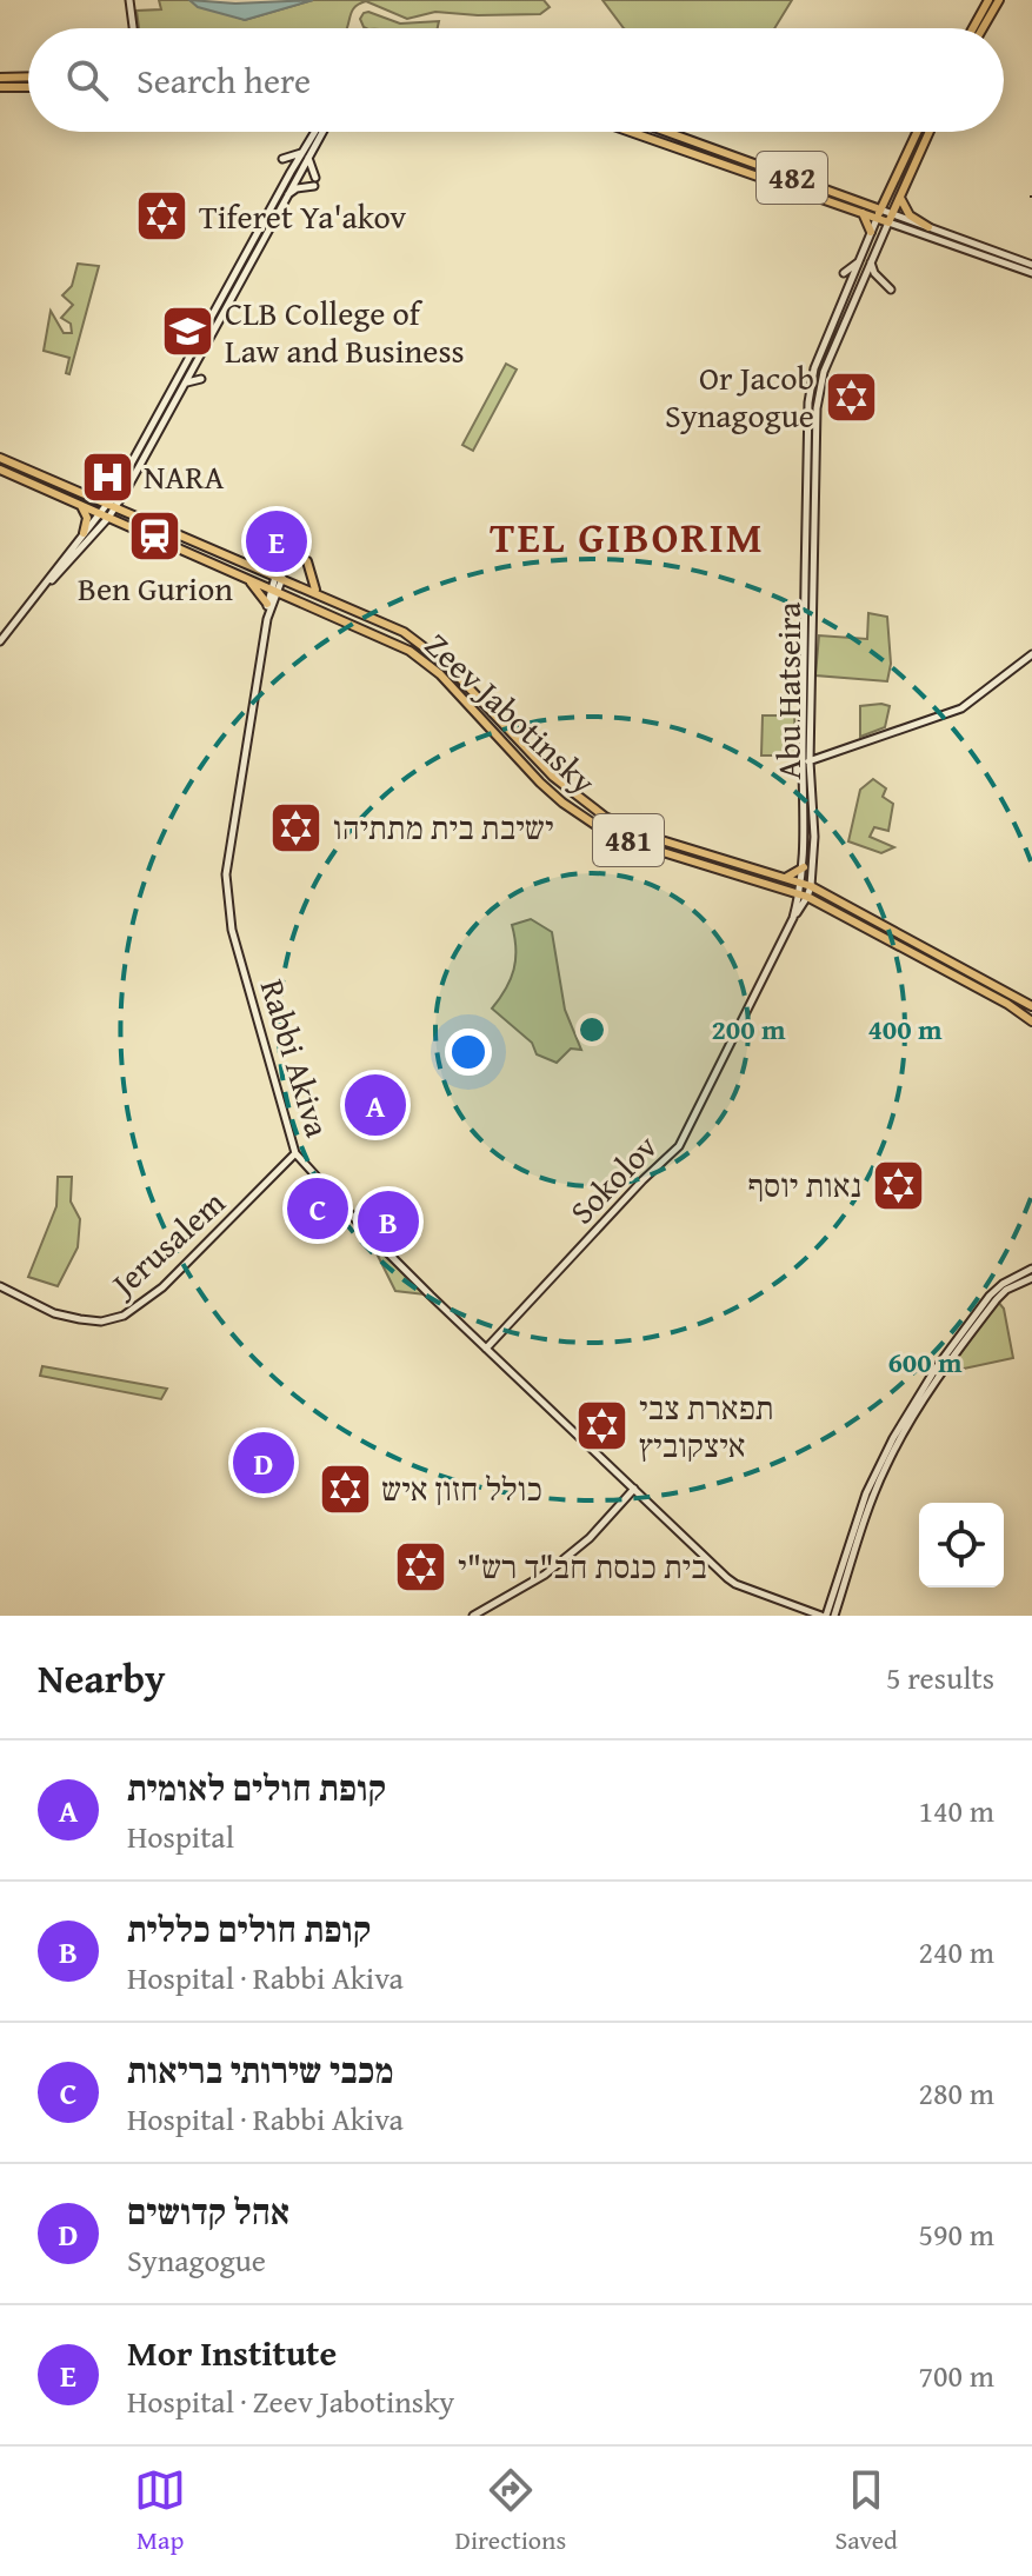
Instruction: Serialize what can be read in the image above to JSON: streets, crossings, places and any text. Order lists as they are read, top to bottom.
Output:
{
  "streets": {
    "main road": ["482", "Zeev Jabotinsky", "481"],
    "street": [
      "Abu Hatseira",
      "Rabbi Akiva",
      "Sokolov",
      "Jerusalem"
    ]
  },
  "crossings": [
    ["482", "Abu Hatseira"],
    ["Abu Hatseira", "Zeev Jabotinsky"],
    ["Abu Hatseira", "Sokolov"],
    ["Zeev Jabotinsky", "481"],
    ["Zeev Jabotinsky", "Rabbi Akiva"],
    ["Zeev Jabotinsky", "Sokolov"],
    ["Rabbi Akiva", "Sokolov"],
    ["Rabbi Akiva", "Jerusalem"]
  ],
  "districts": ["TEL GIBORIM"],
  "places": {
    "synagogue": [
      "Tiferet Ya'akov",
      "Or Jacob Synagogue",
      "ישיבת בית מתתיהו",
      "נאות יוסף",
      "תפארת צבי איצקוביץ",
      "כולל חזון איש",
      "בית כנסת חב\"ד רש\"י"
    ],
    "school or university": ["CLB College of Law and Business"],
    "hospital": ["NARA"],
    "station": ["Ben Gurion"]
  },
  "page": {
    "search": "Search here",
    "pins": [
      "E",
      "A",
      "C",
      "B",
      "D"
    ],
    "heading": ["Nearby", "5 results"],
    "list": [
      {
        "mark": "A",
        "name": "קופת חולים לאומית",
        "note": "Hospital",
        "value": "140 m"
      },
      {
        "mark": "B",
        "name": "קופת חולים כללית",
        "note": "Hospital · Rabbi Akiva",
        "value": "240 m"
      },
      {
        "mark": "C",
        "name": "מכבי שירותי בריאות",
        "note": "Hospital · Rabbi Akiva",
        "value": "280 m"
      },
      {
        "mark": "D",
        "name": "אהל קדושים",
        "note": "Synagogue",
        "value": "590 m"
      },
      {
        "mark": "E",
        "name": "Mor Institute",
        "note": "Hospital · Zeev Jabotinsky",
        "value": "700 m"
      }
    ],
    "nav": ["Map", "Directions", "Saved"]
  },
  "rings": ["200 m", "400 m", "600 m"]
}
